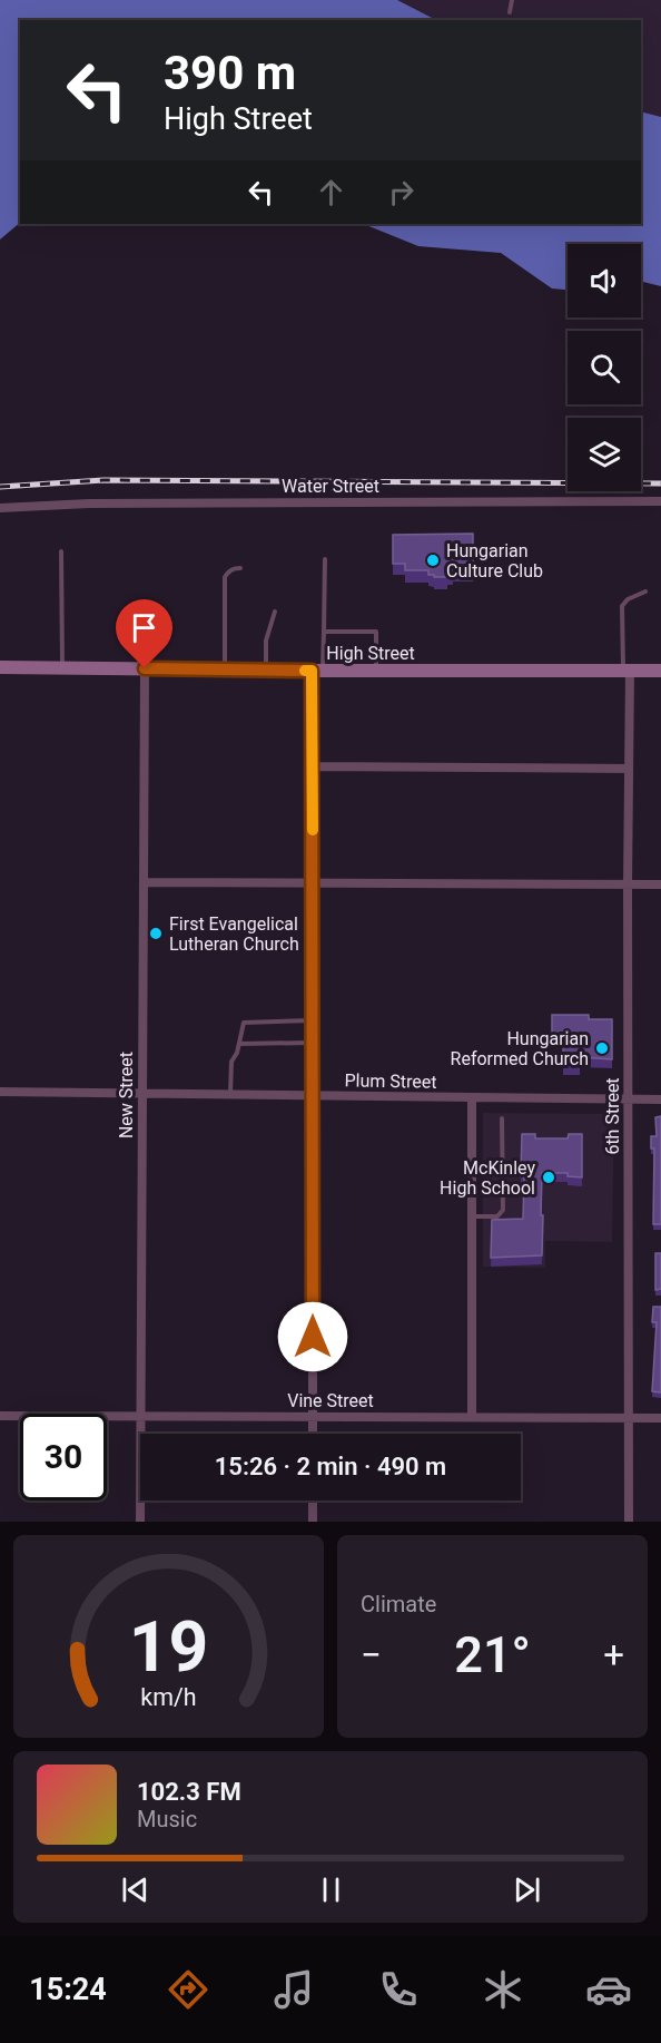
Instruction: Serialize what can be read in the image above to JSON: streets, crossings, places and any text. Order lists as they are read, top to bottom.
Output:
{
  "streets": {
    "street": [
      "Water Street",
      "High Street",
      "Plum Street",
      "New Street",
      "6th Street",
      "Vine Street"
    ]
  },
  "crossings": [
    ["High Street", "New Street"],
    ["High Street", "6th Street"],
    ["Plum Street", "New Street"],
    ["Plum Street", "6th Street"],
    ["New Street", "Vine Street"],
    ["6th Street", "Vine Street"]
  ],
  "places": [
    "Hungarian Culture Club",
    "First Evangelical Lutheran Church",
    "Hungarian Reformed Church",
    "McKinley High School"
  ],
  "page": {
    "turn": ["390 m", "High Street"],
    "limit": "30",
    "trip": "15:26 · 2 min · 490 m",
    "tile": "Climate",
    "heat": ["−", "21°", "+"],
    "song": ["102.3 FM", "Music"],
    "tabs": "15:24",
    "gauge": ["19", "km/h"]
  }
}
